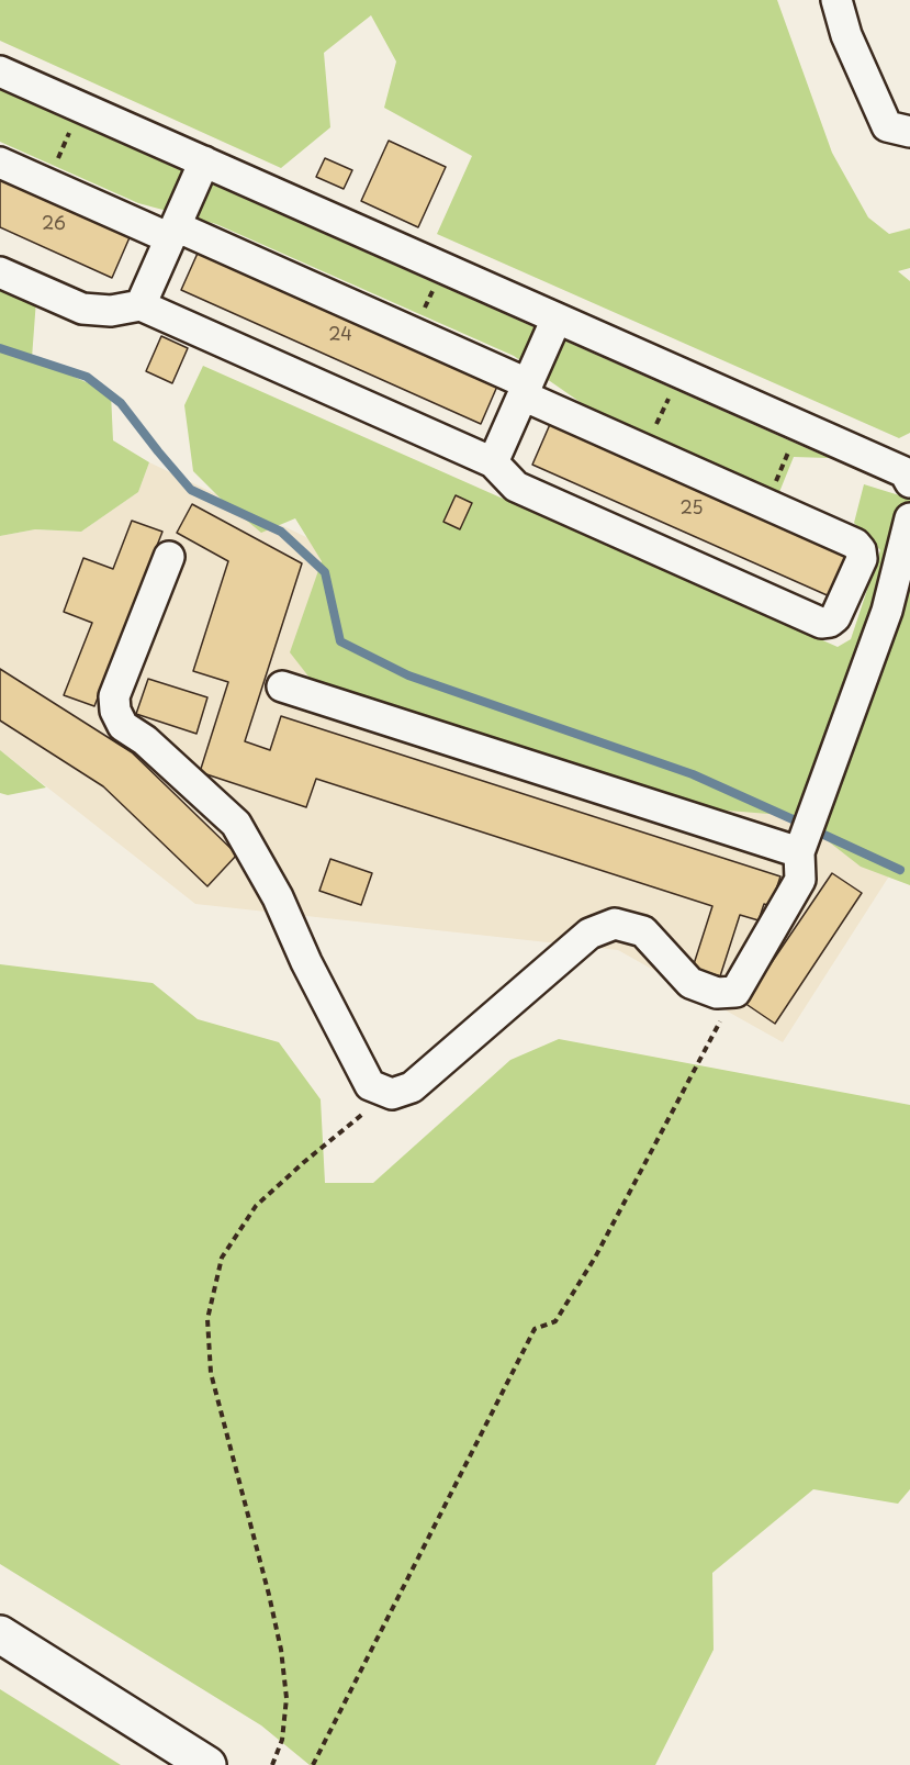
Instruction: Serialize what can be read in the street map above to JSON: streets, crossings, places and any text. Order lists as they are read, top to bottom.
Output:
{
  "house_numbers": ["26", "24", "25"]
}
